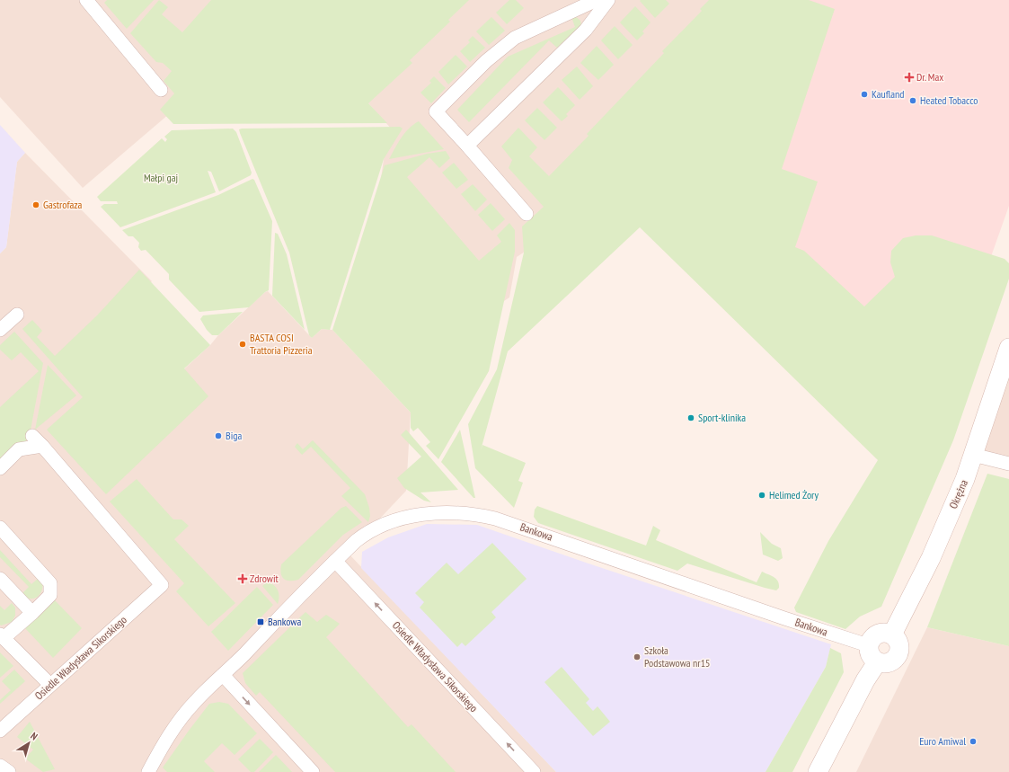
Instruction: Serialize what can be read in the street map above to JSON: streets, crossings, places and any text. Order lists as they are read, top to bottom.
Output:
{
  "streets": {
    "street": ["Okrężna", "Bankowa", "Osiedle Władysława Sikorskiego"]
  },
  "crossings": [
    ["Okrężna", "Bankowa"],
    ["Bankowa", "Osiedle Władysława Sikorskiego"]
  ],
  "one_way": ["Osiedle Władysława Sikorskiego"],
  "parks": ["Małpi gaj"],
  "places": {
    "health": ["Dr. Max", "Zdrowit"],
    "other": [
      "Kaufland",
      "Heated Tobacco",
      "Gastrofaza",
      "BASTA COSI Trattoria Pizzeria",
      "Sport-klinika",
      "Biga",
      "Helimed Żory",
      "Szkoła Podstawowa nr15",
      "Euro Amiwal"
    ],
    "transit": ["Bankowa"]
  },
  "north": "top right"
}
